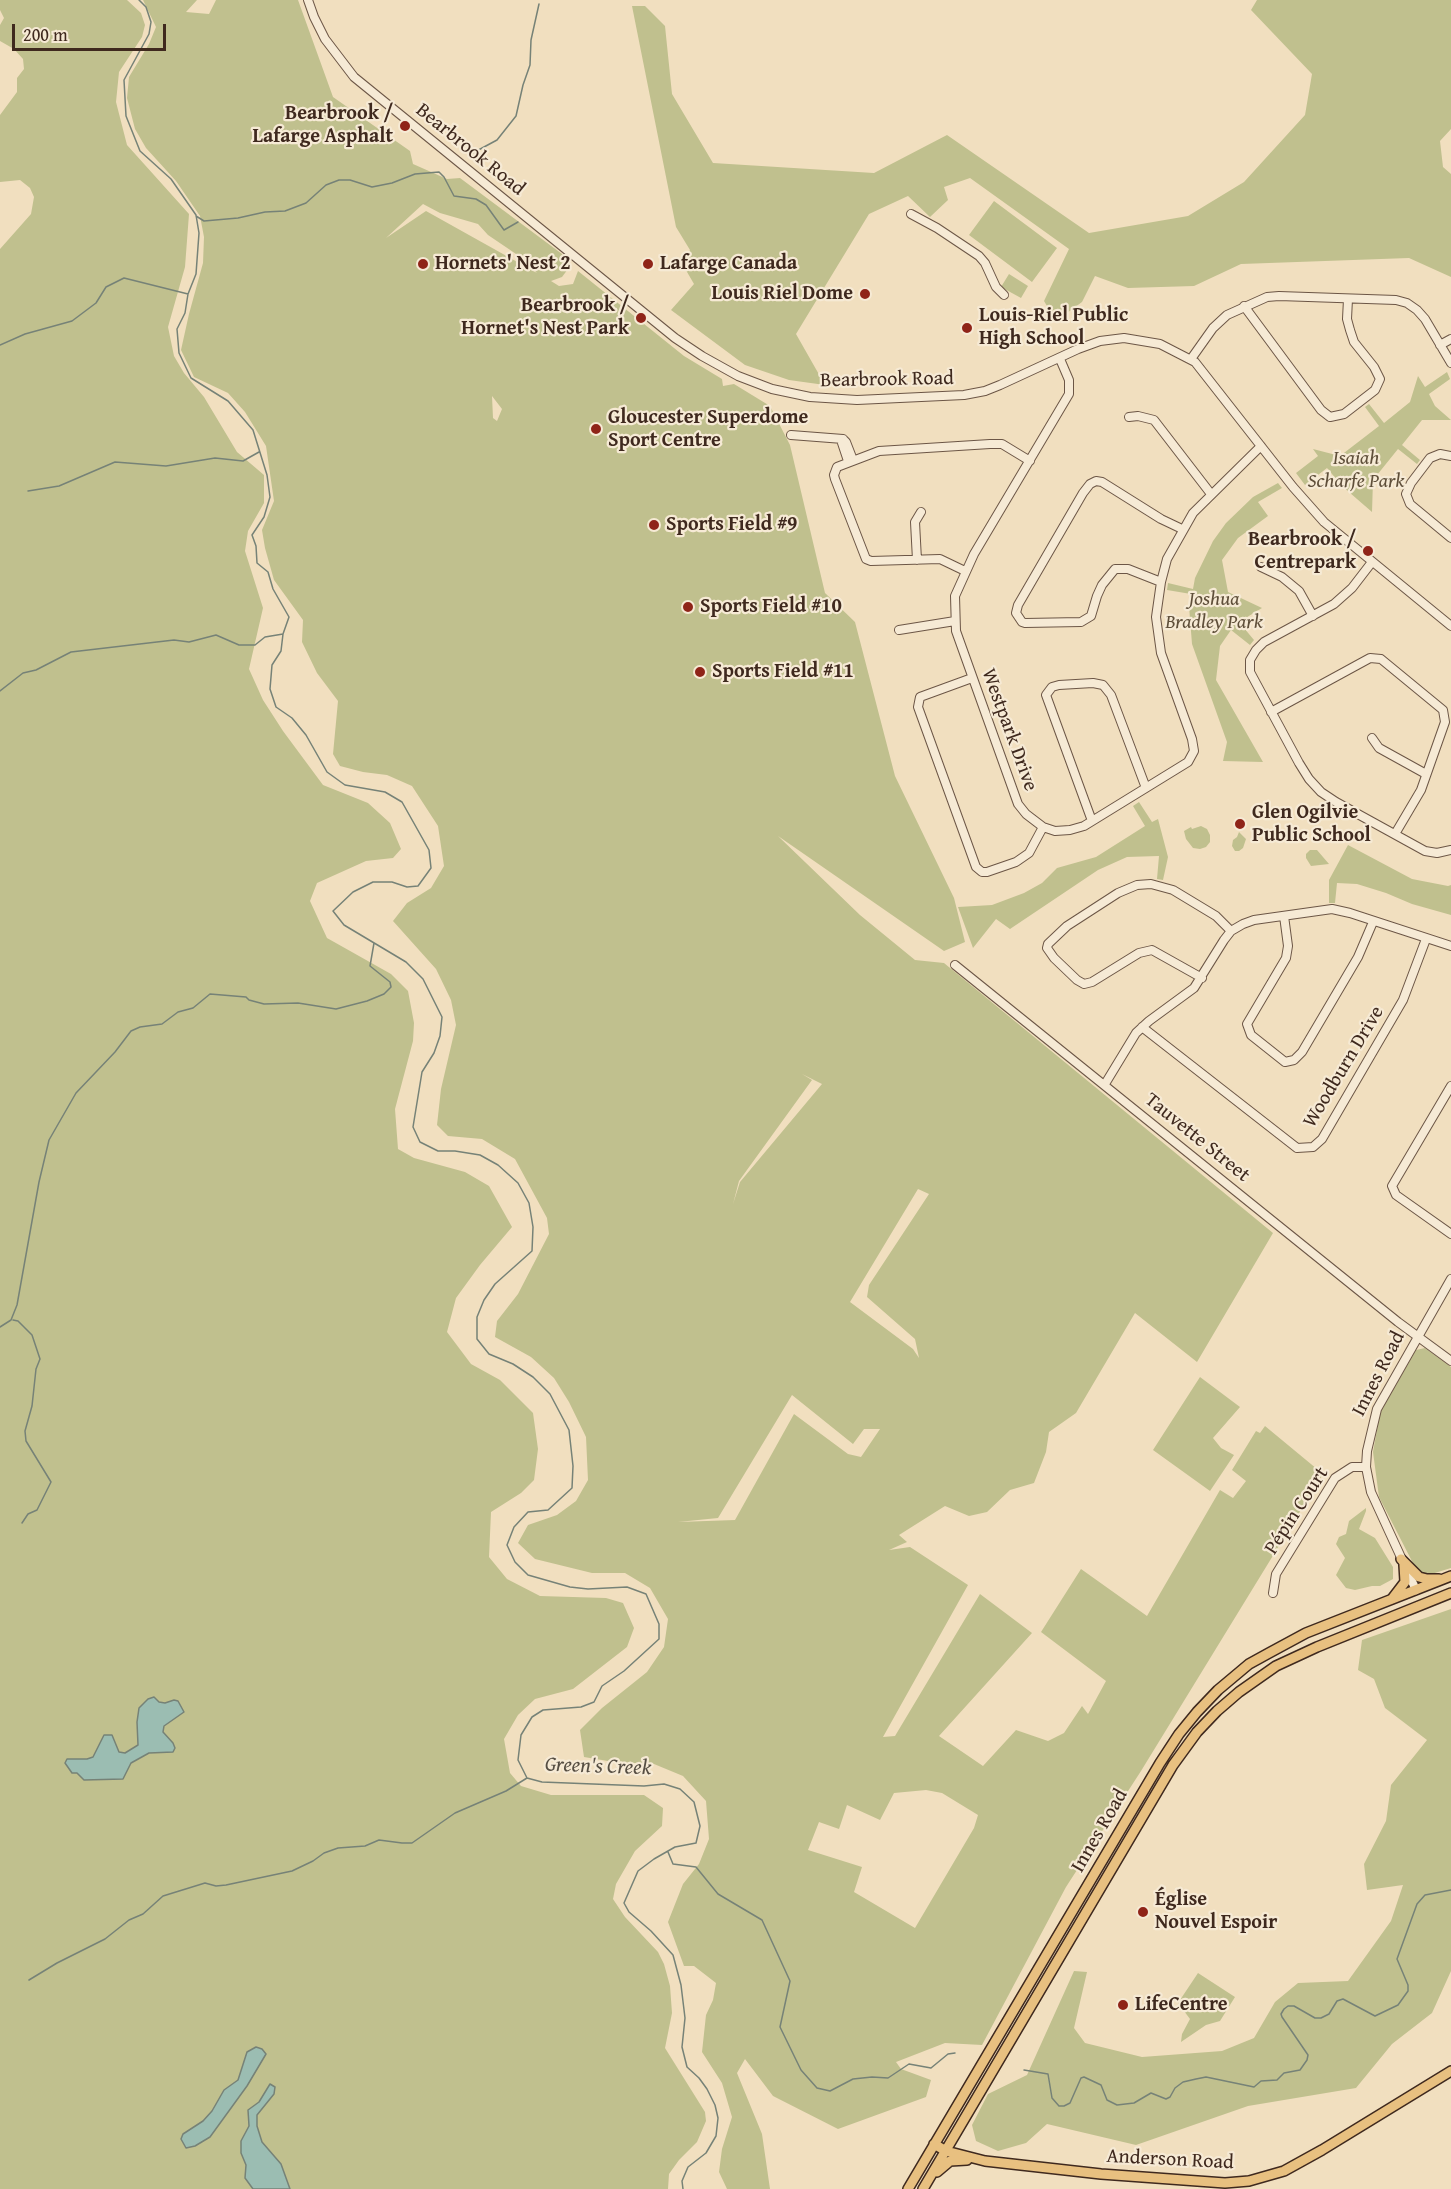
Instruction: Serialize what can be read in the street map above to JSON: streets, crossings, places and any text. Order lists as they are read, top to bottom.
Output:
{
  "streets": {
    "main road": ["Innes Road", "Anderson Road"],
    "street": [
      "Bearbrook Road",
      "Westpark Drive",
      "Woodburn Drive",
      "Tauvette Street",
      "Pépin Court"
    ]
  },
  "crossings": [
    ["Bearbrook Road", "Westpark Drive"],
    ["Tauvette Street", "Innes Road"],
    ["Innes Road", "Pépin Court"],
    ["Innes Road", "Anderson Road"]
  ],
  "water": ["Green's Creek"],
  "parks": ["Isaiah Scharfe Park", "Joshua Bradley Park"],
  "places": [
    "Bearbrook / Lafarge Asphalt",
    "Hornets' Nest 2",
    "Lafarge Canada",
    "Louis Riel Dome",
    "Bearbrook / Hornet's Nest Park",
    "Louis-Riel Public High School",
    "Gloucester Superdome Sport Centre",
    "Sports Field #9",
    "Bearbrook / Centrepark",
    "Sports Field #10",
    "Sports Field #11",
    "Glen Ogilvie Public School",
    "Église Nouvel Espoir",
    "LifeCentre"
  ],
  "scale_bar": "200 m"
}
